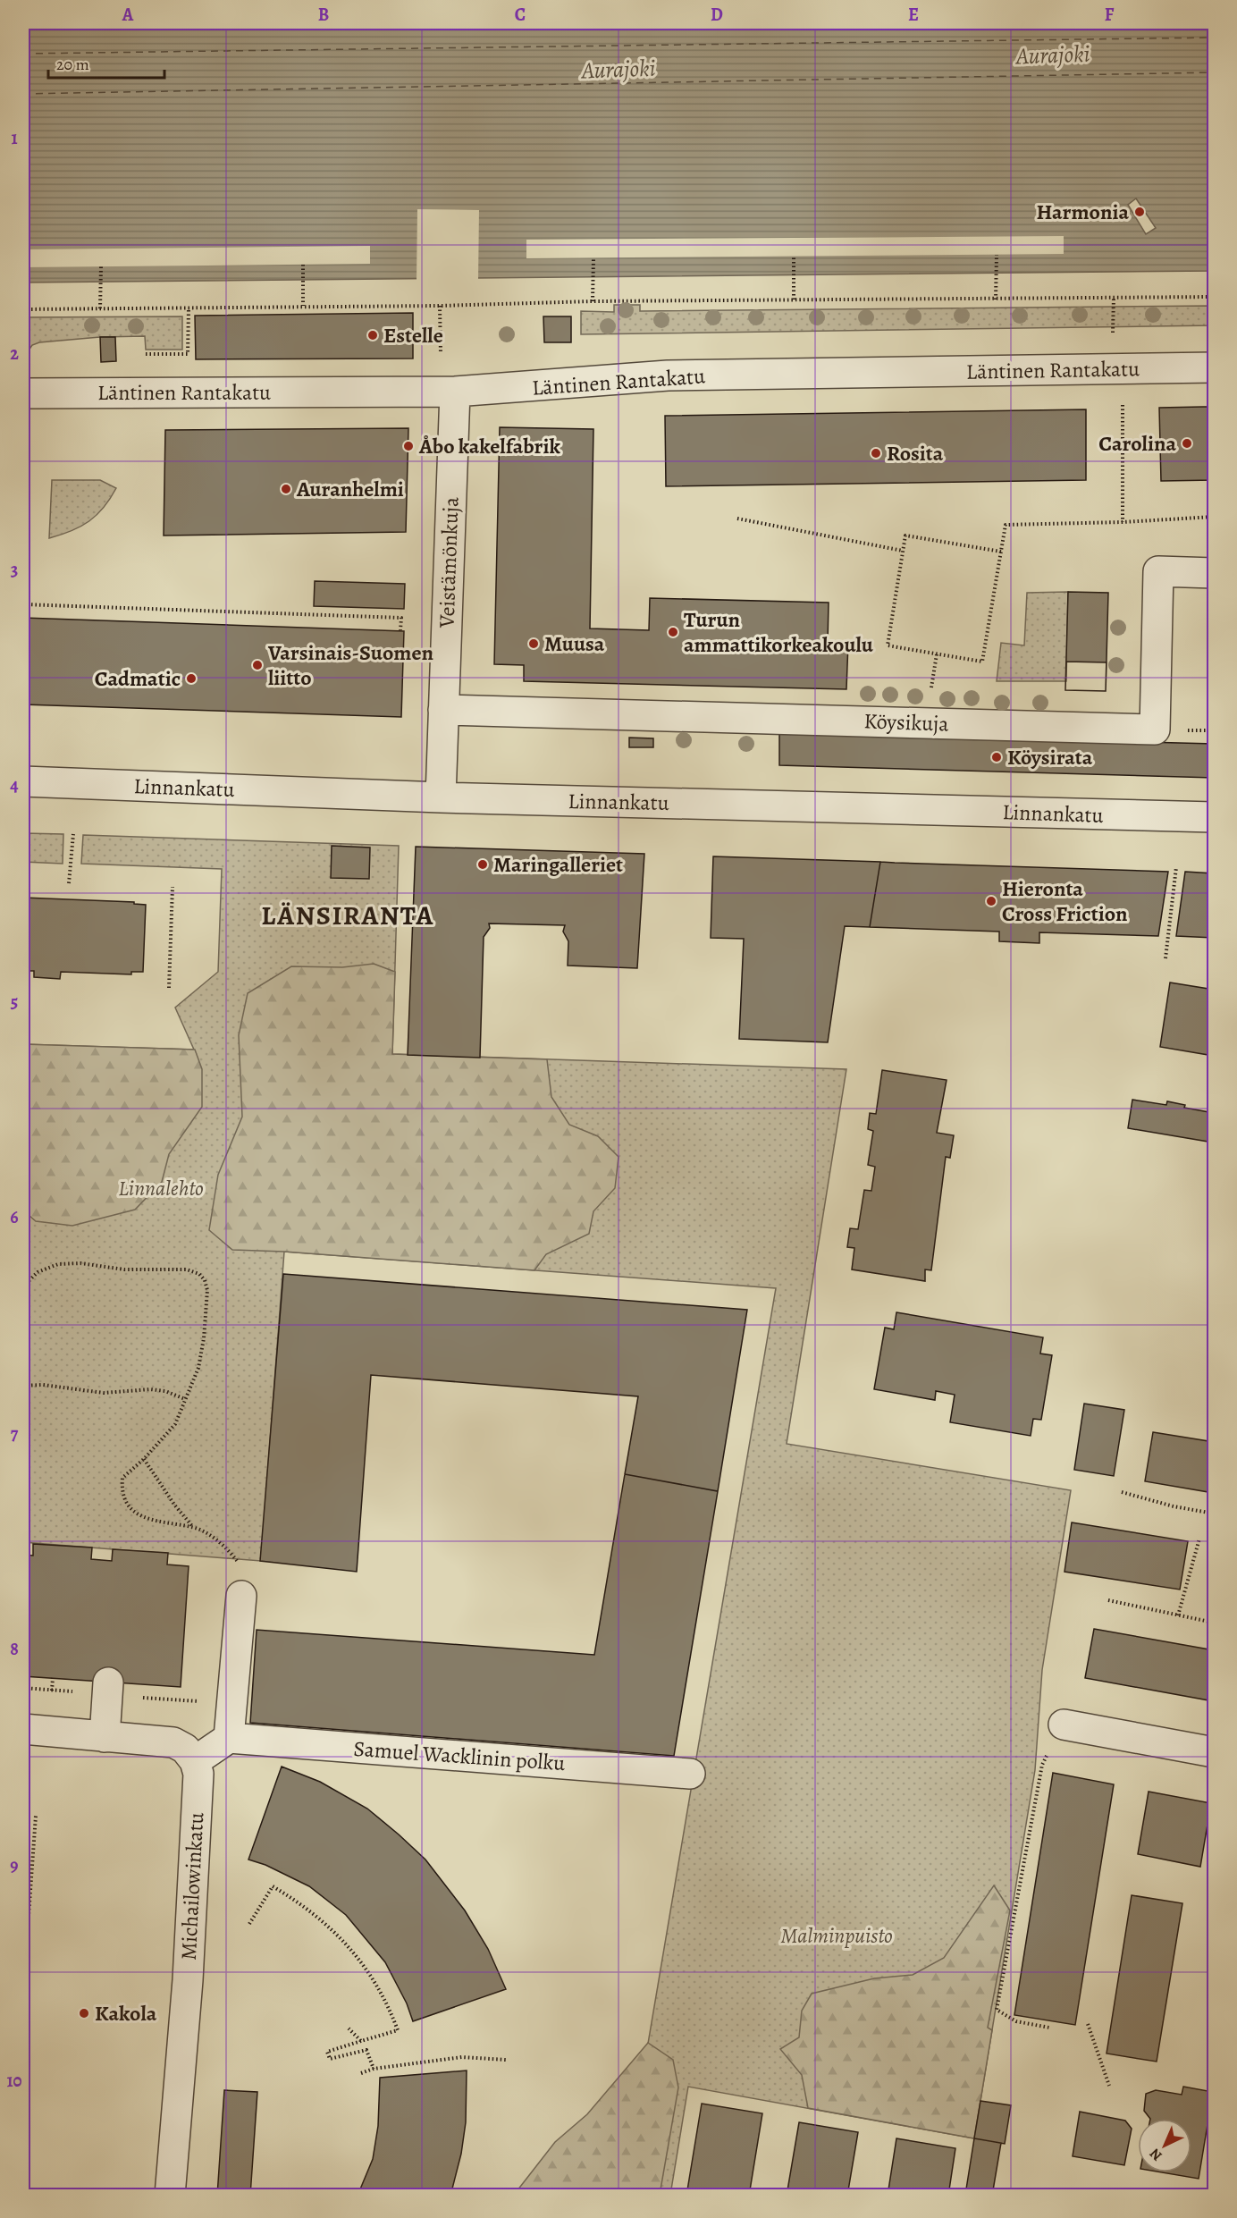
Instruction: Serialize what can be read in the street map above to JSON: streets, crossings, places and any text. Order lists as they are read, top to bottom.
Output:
{
  "streets": {
    "street": [
      "Läntinen Rantakatu",
      "Veistämönkuja",
      "Köysikuja",
      "Linnankatu",
      "Samuel Wacklinin polku",
      "Michailowinkatu"
    ]
  },
  "crossings": [
    ["Läntinen Rantakatu", "Veistämönkuja"],
    ["Veistämönkuja", "Köysikuja"],
    ["Veistämönkuja", "Linnankatu"]
  ],
  "districts": ["LÄNSIRANTA"],
  "water": ["Aurajoki"],
  "parks": ["Linnalehto", "Malminpuisto"],
  "places": [
    "Harmonia",
    "Estelle",
    "Carolina",
    "Åbo kakelfabrik",
    "Rosita",
    "Auranhelmi",
    "Turun ammattikorkeakoulu",
    "Muusa",
    "Varsinais-Suomen liitto",
    "Cadmatic",
    "Köysirata",
    "Maringalleriet",
    "Hieronta Cross Friction",
    "Kakola"
  ],
  "scale_bar": "20 m",
  "north": "bottom left",
  "grid": {
    "columns": [
      "A",
      "B",
      "C",
      "D",
      "E",
      "F"
    ],
    "rows": [
      "1",
      "2",
      "3",
      "4",
      "5",
      "6",
      "7",
      "8",
      "9",
      "10"
    ]
  }
}
